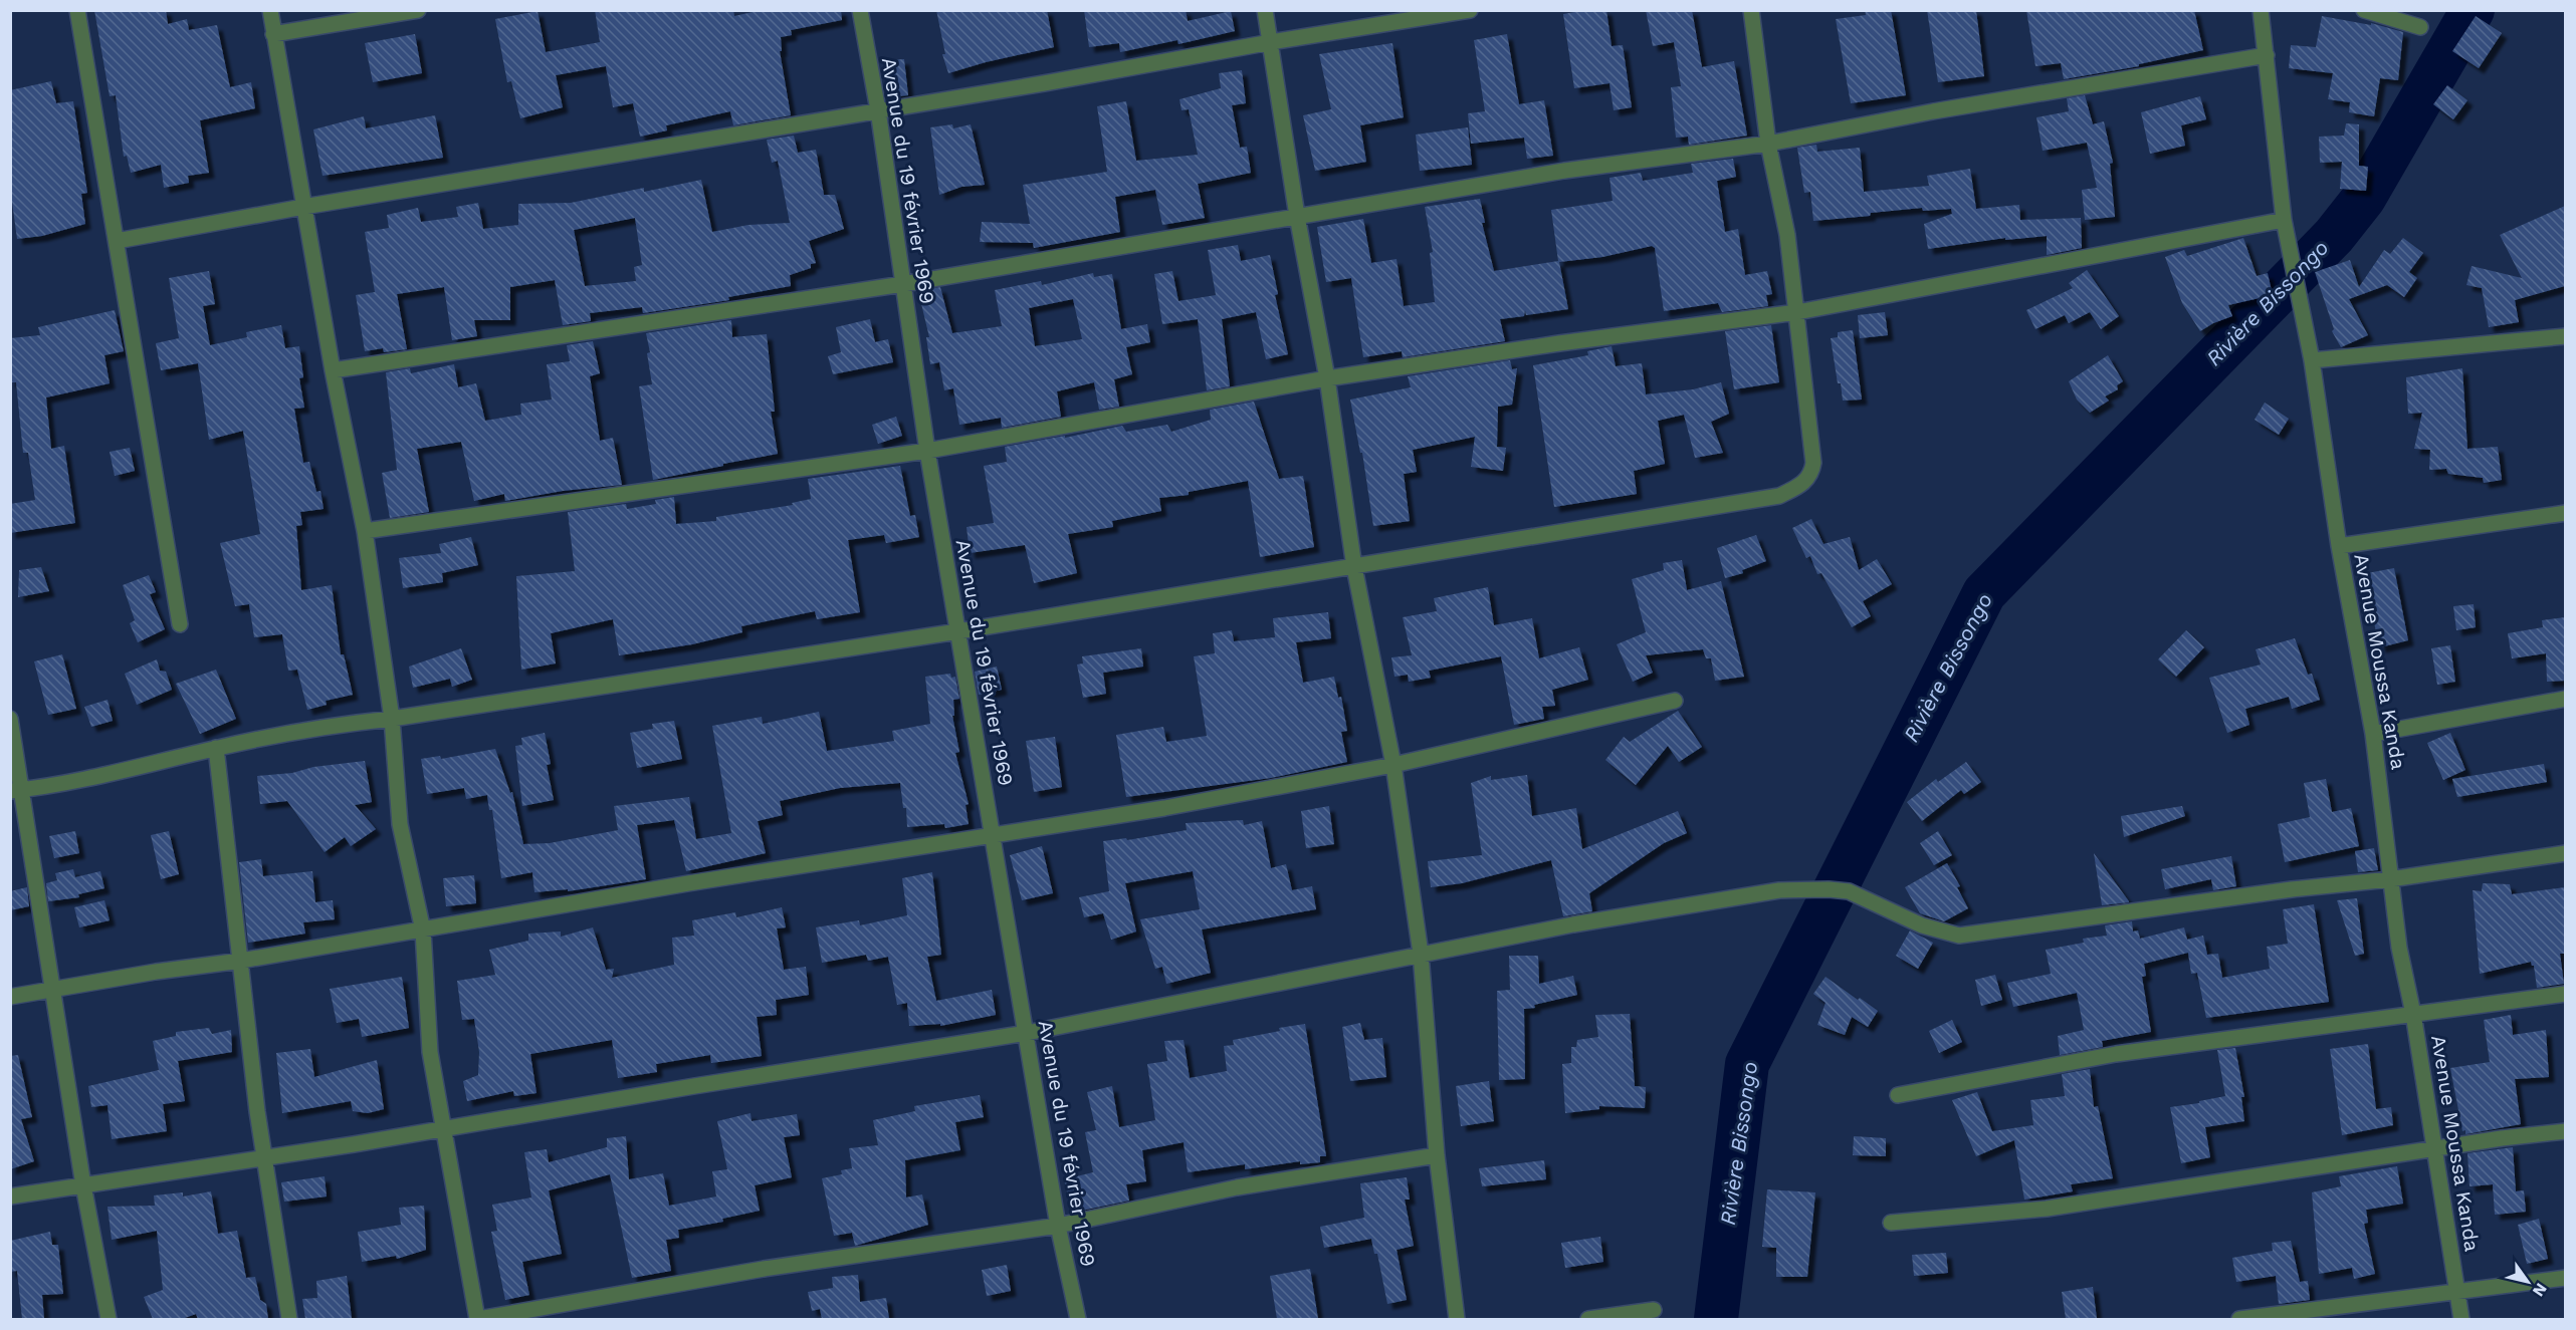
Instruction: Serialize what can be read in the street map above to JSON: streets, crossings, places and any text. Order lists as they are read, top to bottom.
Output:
{
  "streets": {
    "street": ["Avenue du 19 février 1969", "Avenue Moussa Kanda"]
  },
  "water": ["Rivière Bissongo"],
  "north": "bottom right"
}
